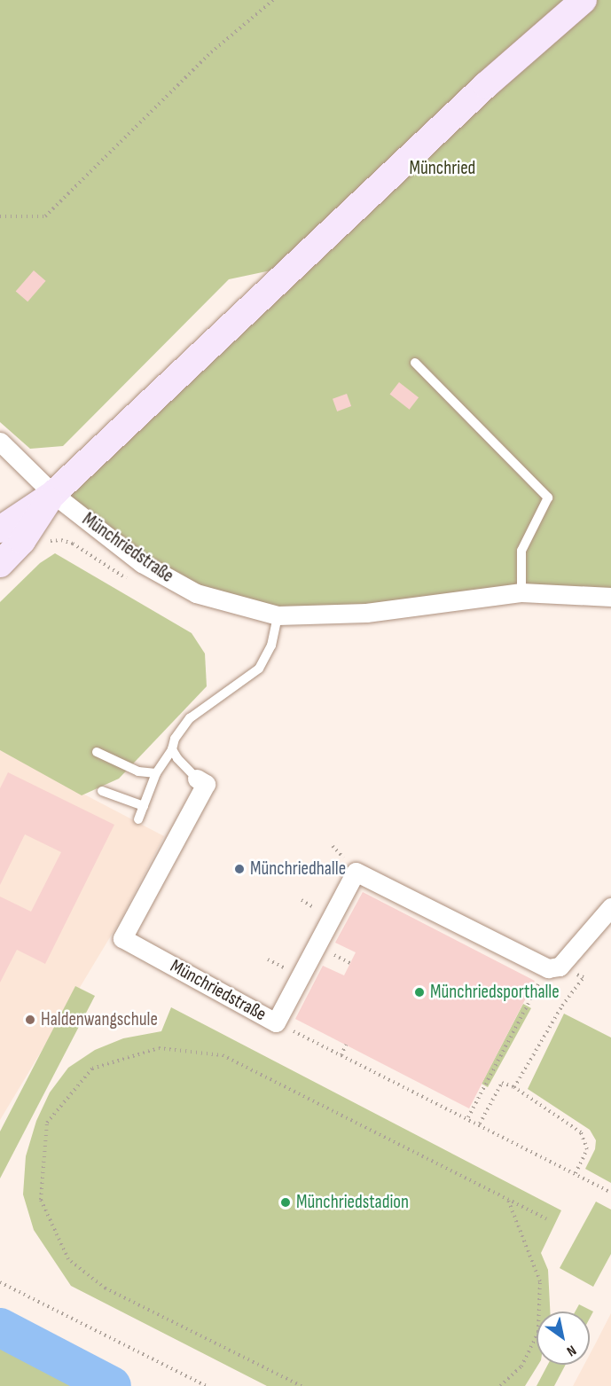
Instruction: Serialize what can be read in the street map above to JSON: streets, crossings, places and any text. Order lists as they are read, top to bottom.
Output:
{
  "streets": {
    "street": ["Münchriedstraße"]
  },
  "parks": ["Münchried"],
  "places": [
    "Münchriedhalle",
    "Münchriedsporthalle",
    "Haldenwangschule",
    "Münchriedstadion"
  ],
  "north": "bottom right"
}
